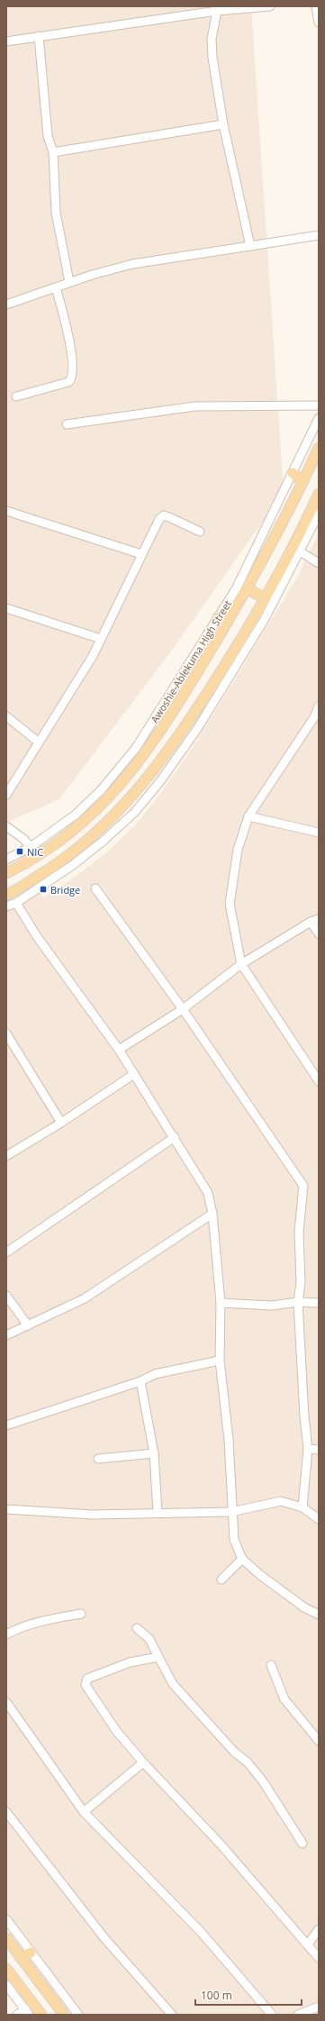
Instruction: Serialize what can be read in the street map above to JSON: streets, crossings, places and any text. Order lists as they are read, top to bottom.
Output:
{
  "streets": {
    "main road": ["Awoshie-Ablekuma High Street"]
  },
  "places": {
    "transit": ["NIC", "Bridge"]
  },
  "scale_bar": "100 m"
}
